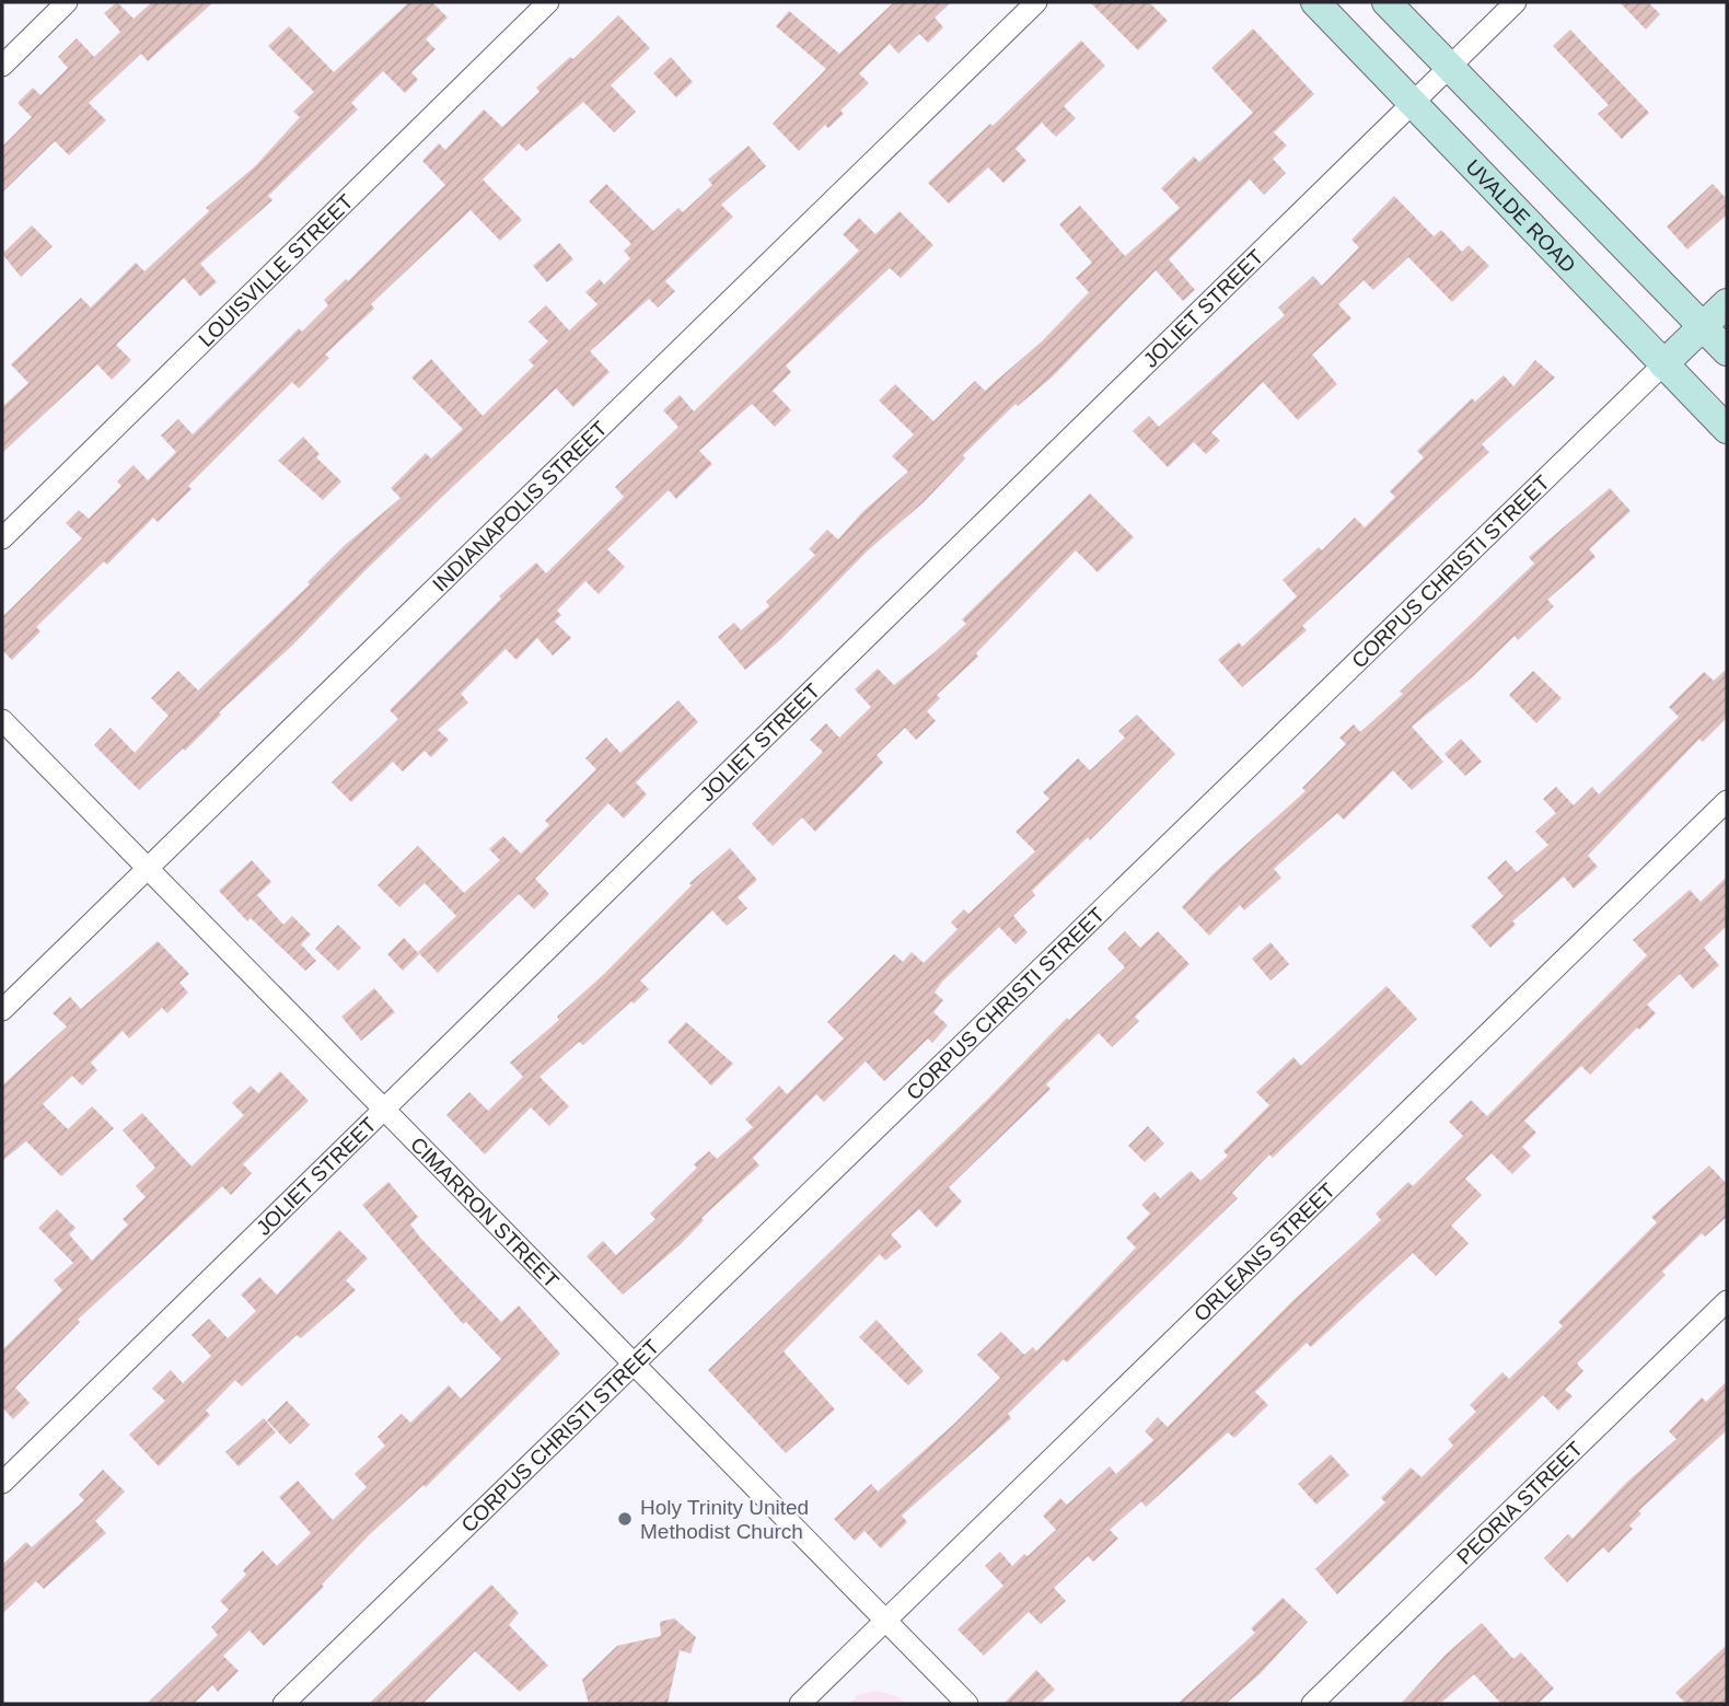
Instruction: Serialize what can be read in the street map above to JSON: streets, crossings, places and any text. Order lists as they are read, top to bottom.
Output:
{
  "streets": {
    "main road": ["UVALDE ROAD", "CORPUS CHRISTI STREET"],
    "street": [
      "LOUISVILLE STREET",
      "JOLIET STREET",
      "INDIANAPOLIS STREET",
      "CIMARRON STREET",
      "ORLEANS STREET",
      "PEORIA STREET"
    ]
  },
  "crossings": [
    ["UVALDE ROAD", "JOLIET STREET"],
    ["UVALDE ROAD", "CORPUS CHRISTI STREET"],
    ["JOLIET STREET", "CIMARRON STREET"],
    ["INDIANAPOLIS STREET", "CIMARRON STREET"],
    ["CORPUS CHRISTI STREET", "CIMARRON STREET"],
    ["CIMARRON STREET", "ORLEANS STREET"]
  ],
  "places": ["Holy Trinity United Methodist Church"]
}
